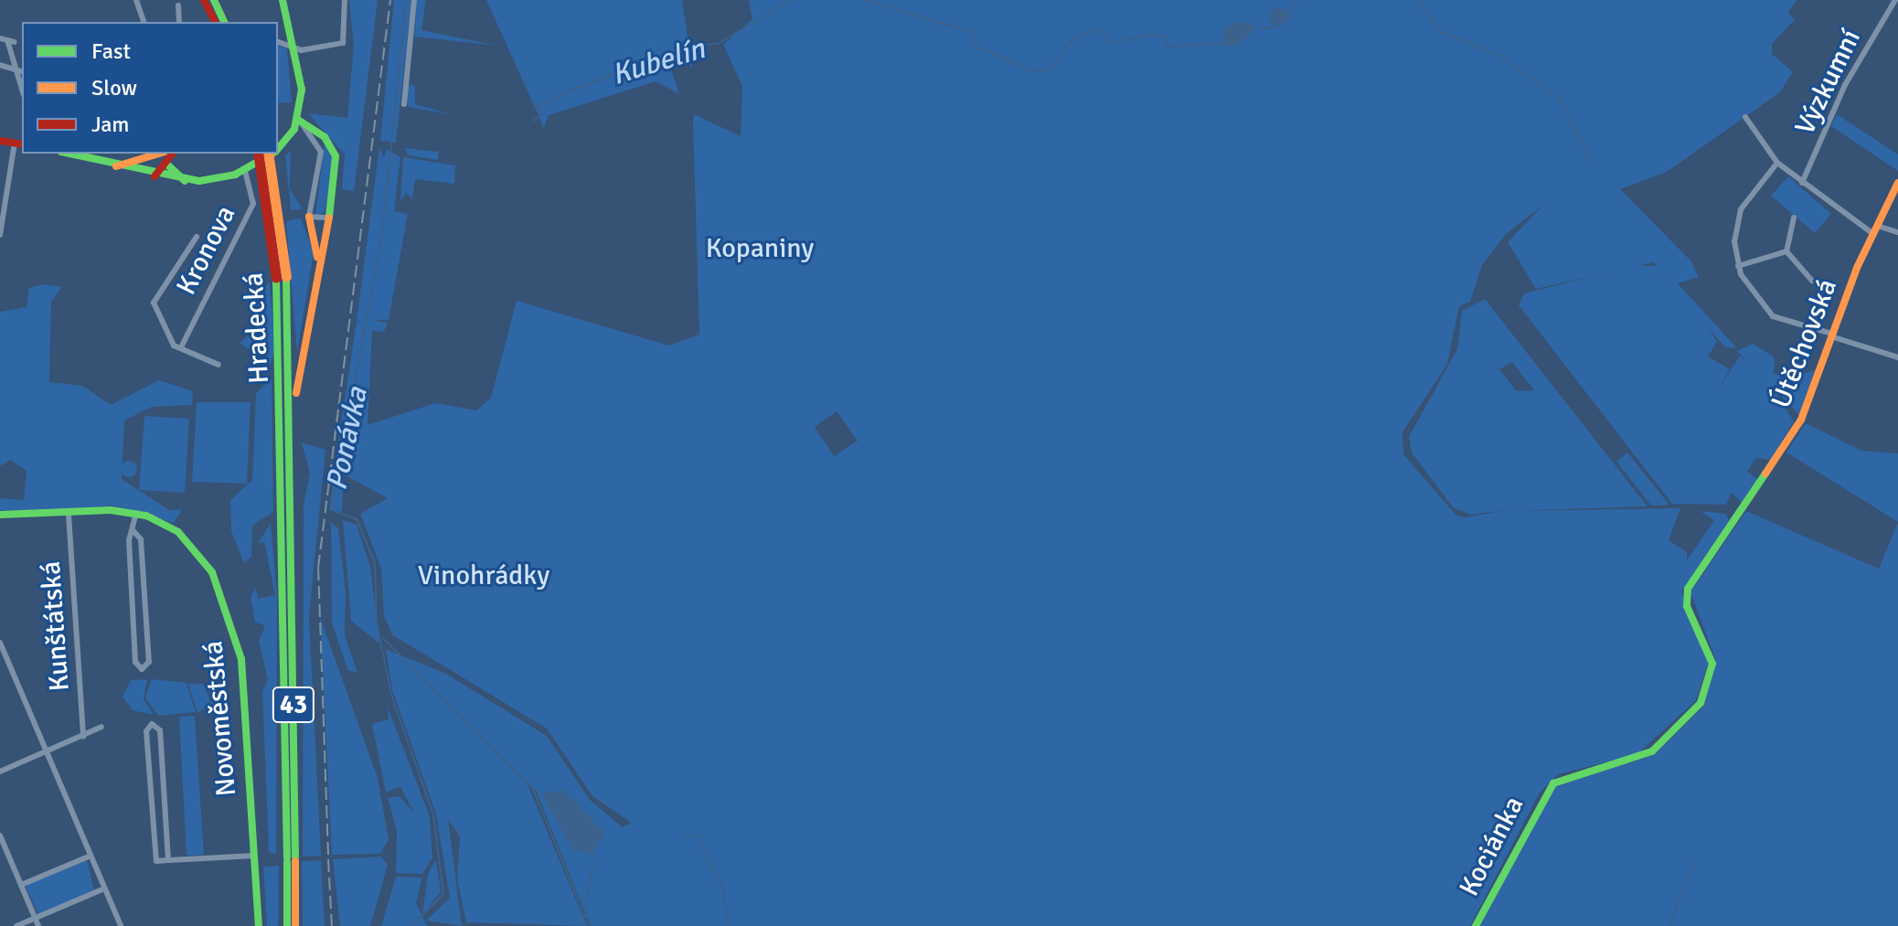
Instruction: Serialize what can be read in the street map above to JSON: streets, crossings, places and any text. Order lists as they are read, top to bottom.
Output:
{
  "streets": {
    "main road": [
      "Hradecká",
      "Útěchovská",
      "43",
      "Novoměstská",
      "Kociánka"
    ],
    "street": ["Výzkumní", "Kronova", "Kunštátská"]
  },
  "crossings": [
    ["Hradecká", "43"],
    ["Útěchovská", "Kociánka"]
  ],
  "water": ["Kubelín", "Ponávka"],
  "parks": ["Kopaniny", "Vinohrádky"],
  "legend": ["Fast", "Slow", "Jam"]
}
